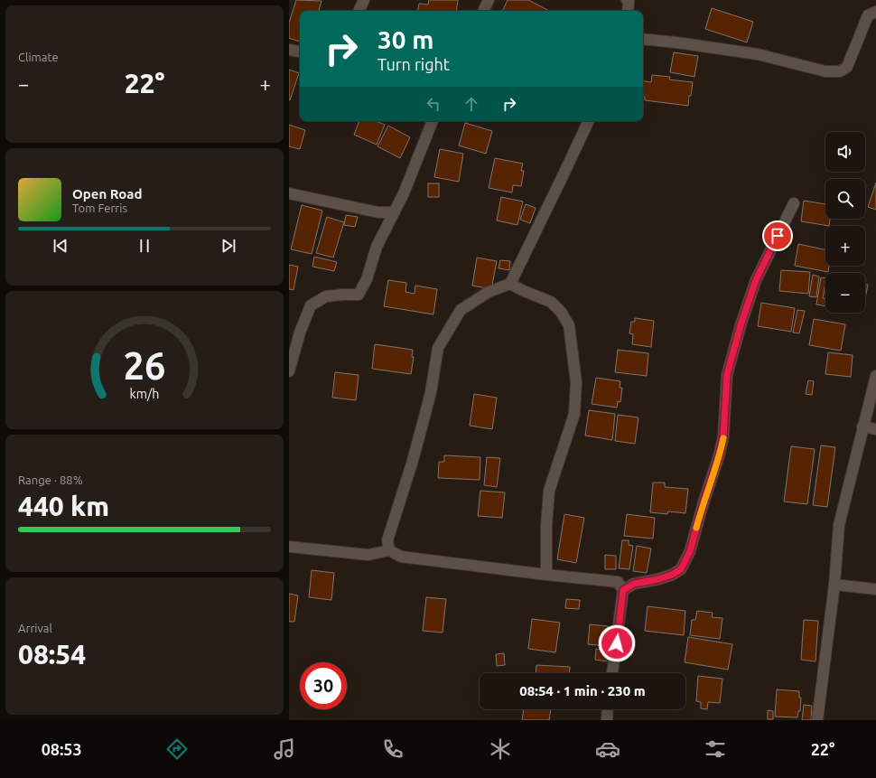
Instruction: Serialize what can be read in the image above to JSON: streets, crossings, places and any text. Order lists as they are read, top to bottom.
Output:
{
  "page": {
    "tile": [
      "Climate",
      ["Range · 88%", "440 km"],
      ["Arrival", "08:54"]
    ],
    "turn": ["30 m", "Turn right"],
    "heat": ["−", "22°", "+"],
    "map_buttons": ["+", "−"],
    "song": ["Open Road", "Tom Ferris"],
    "limit": "30",
    "trip": "08:54 · 1 min · 230 m",
    "tabs": ["08:53", "22°"],
    "gauge": ["26", "km/h"]
  }
}
